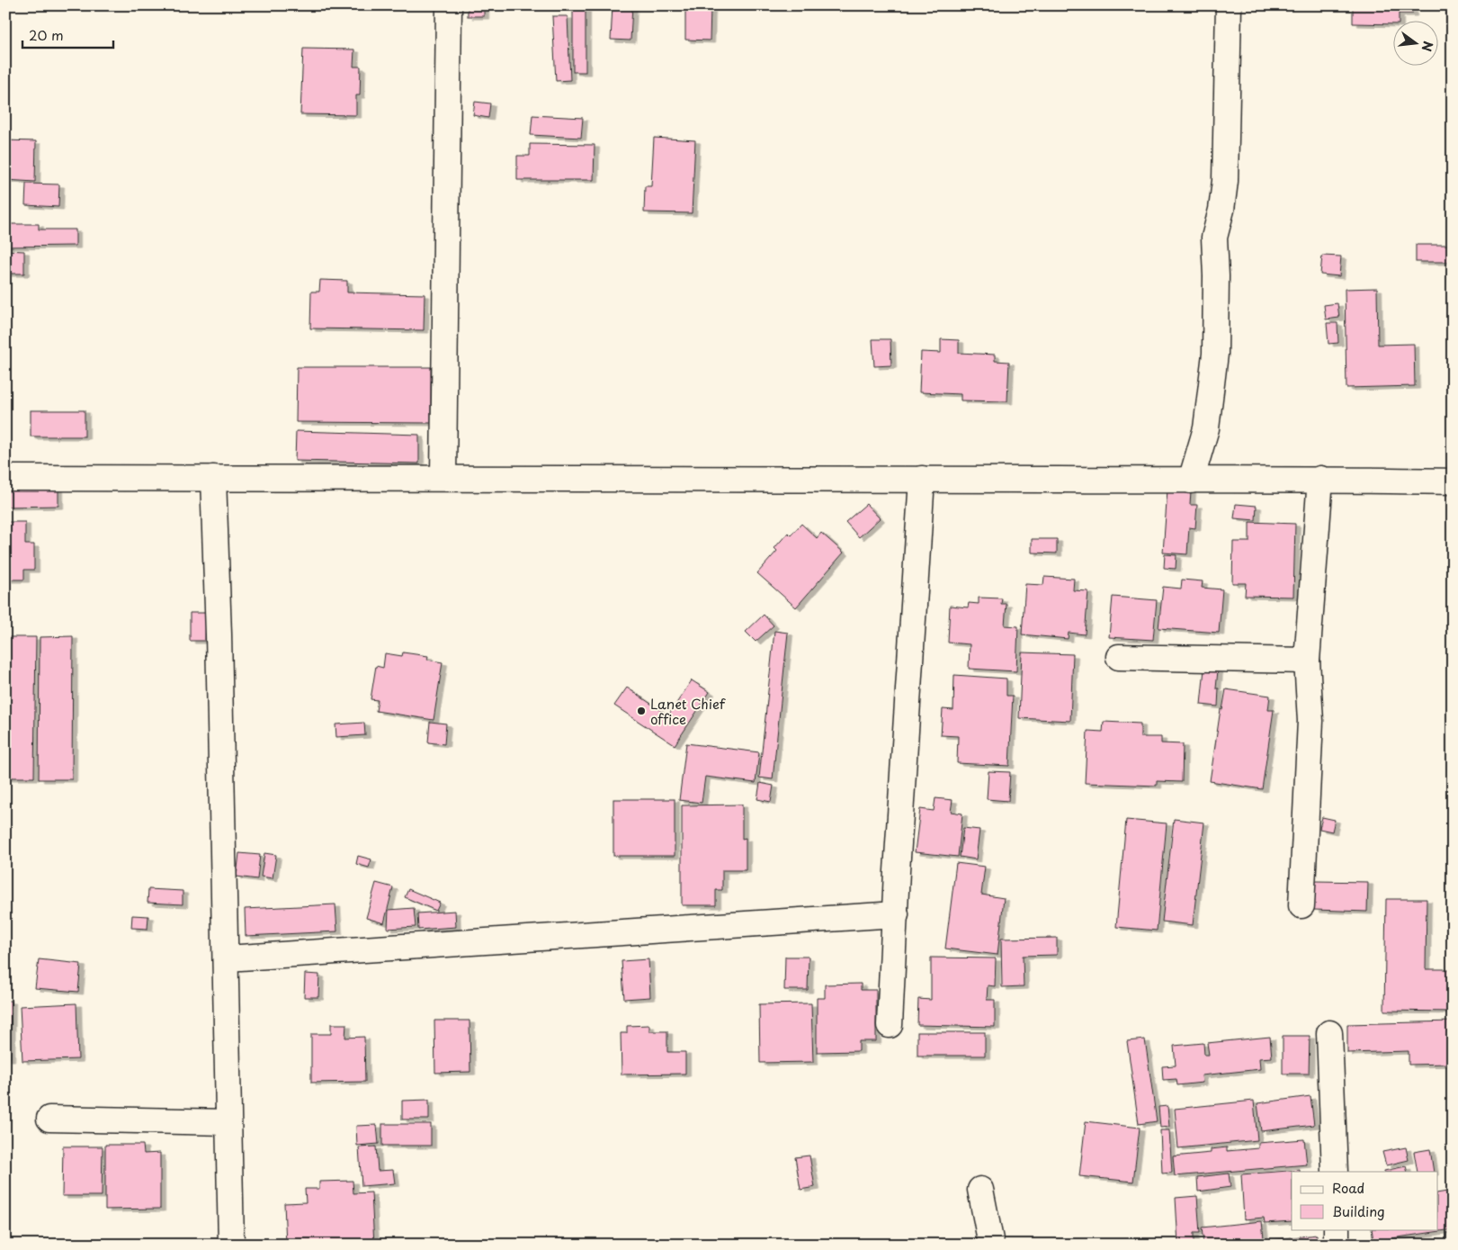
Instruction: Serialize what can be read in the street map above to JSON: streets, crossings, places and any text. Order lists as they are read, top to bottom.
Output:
{
  "places": ["Lanet Chief office"],
  "legend": ["Road", "Building"],
  "scale_bar": "20 m",
  "north": "right"
}
